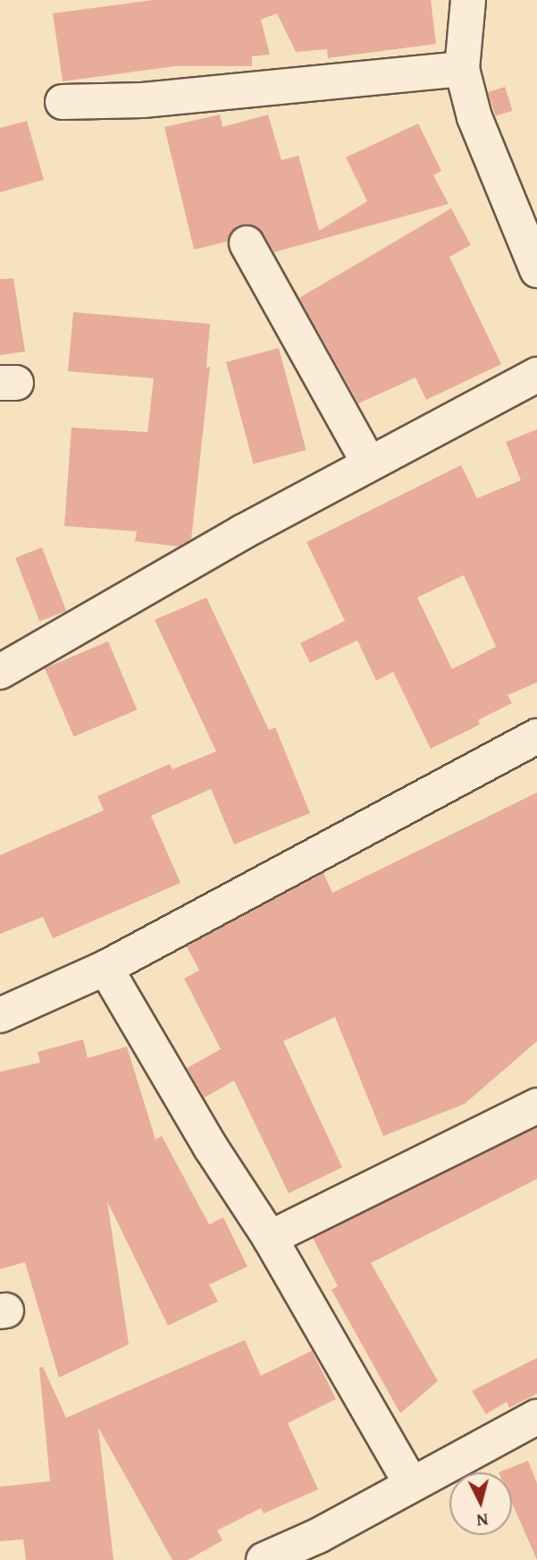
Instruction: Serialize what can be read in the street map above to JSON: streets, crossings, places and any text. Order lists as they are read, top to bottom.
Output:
{
  "north": "bottom"
}
